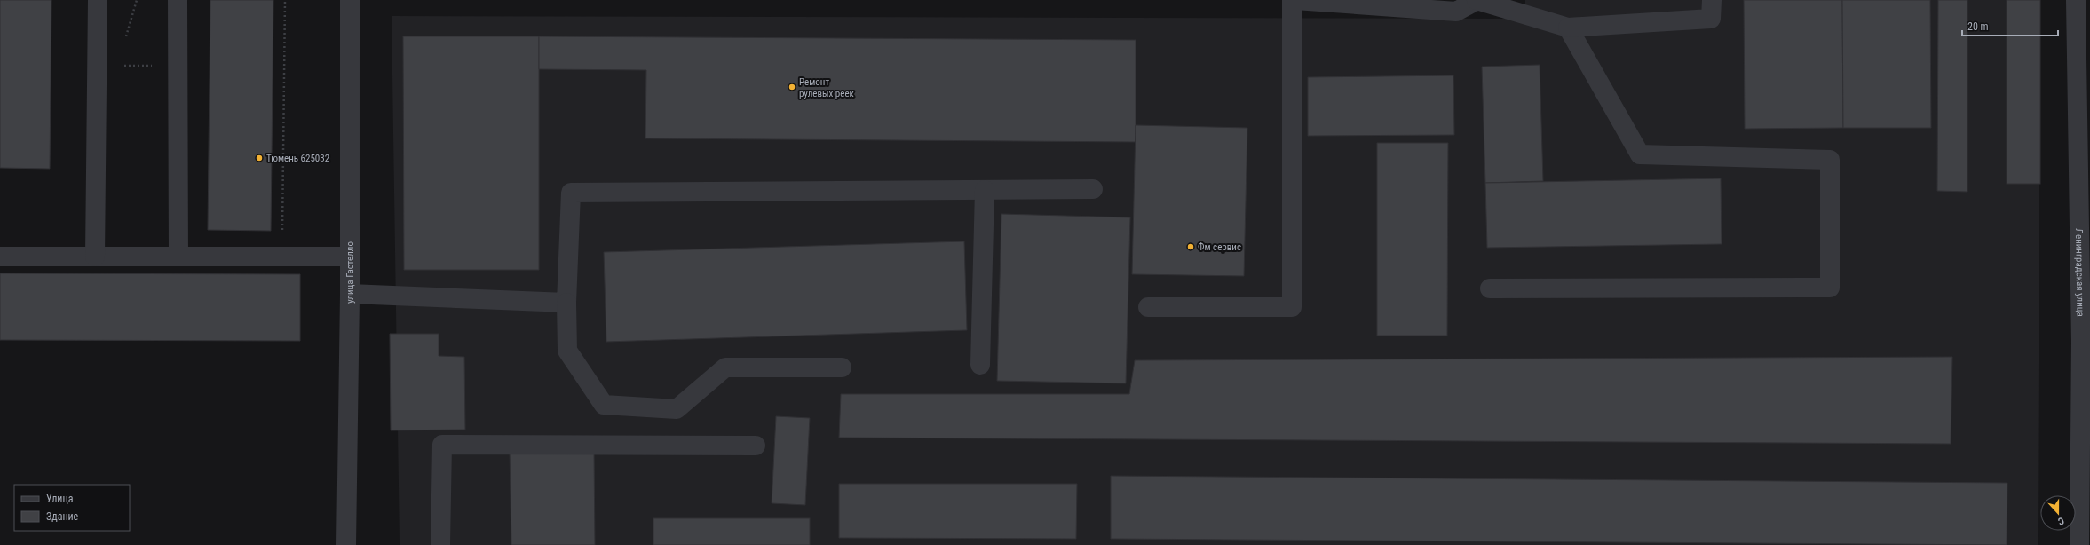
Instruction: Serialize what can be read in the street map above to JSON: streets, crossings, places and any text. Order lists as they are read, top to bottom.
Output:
{
  "streets": {
    "street": ["улица Гастелло", "Ленинградская улица"]
  },
  "places": ["Ремонт рулевых реек", "Тюмень 625032", "Фм сервис"],
  "legend": ["Улица", "Здание"],
  "scale_bar": "20 m",
  "north": "bottom"
}
